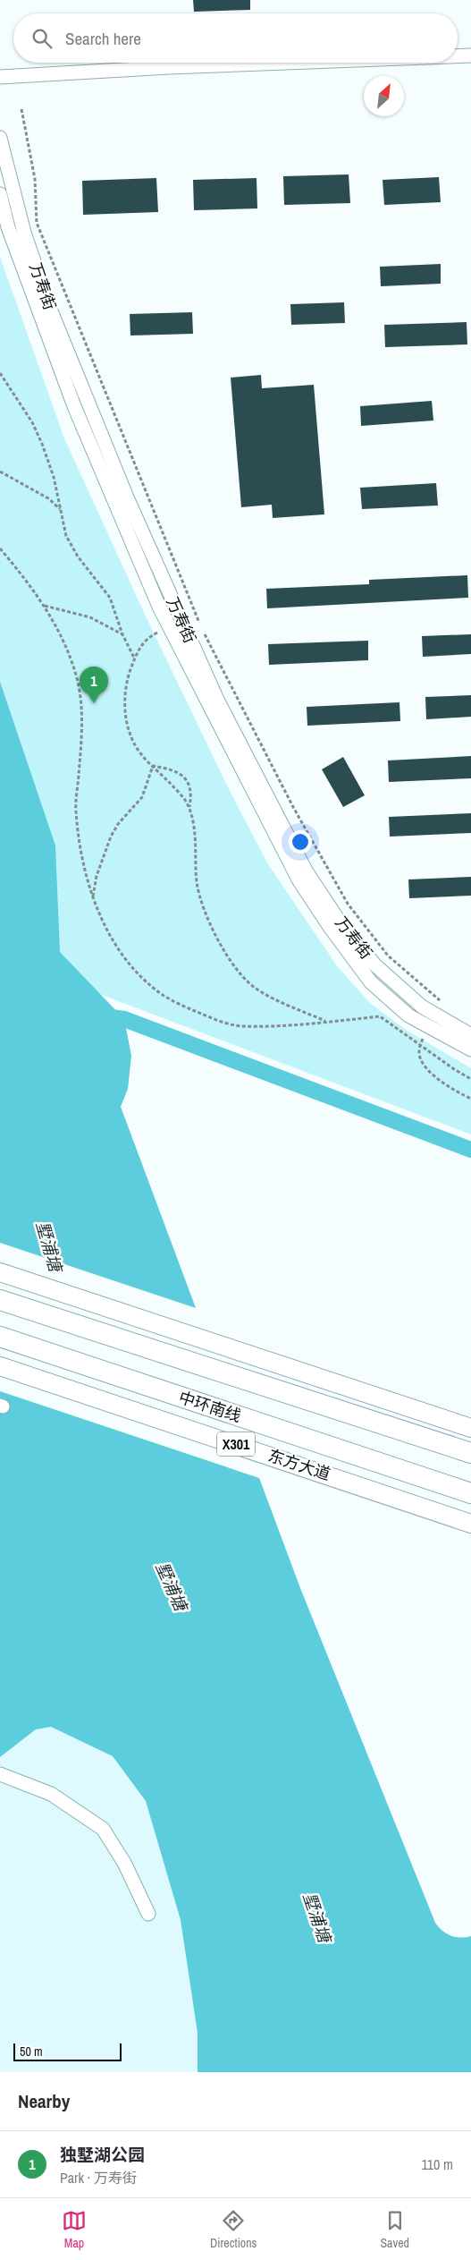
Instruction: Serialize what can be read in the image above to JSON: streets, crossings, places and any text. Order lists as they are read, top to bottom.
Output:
{
  "streets": {
    "highway": ["中环南线"],
    "main road": ["X301", "东方大道"],
    "street": ["万寿街"]
  },
  "water": ["墅浦塘"],
  "scale_bar": "50 m",
  "north": "top right",
  "page": {
    "search": "Search here",
    "pins": "1",
    "scale": "50 m",
    "heading": "Nearby",
    "list": [
      {
        "mark": "1",
        "name": "独墅湖公园",
        "note": "Park · 万寿街",
        "value": "110 m"
      }
    ],
    "nav": ["Map", "Directions", "Saved"]
  }
}
